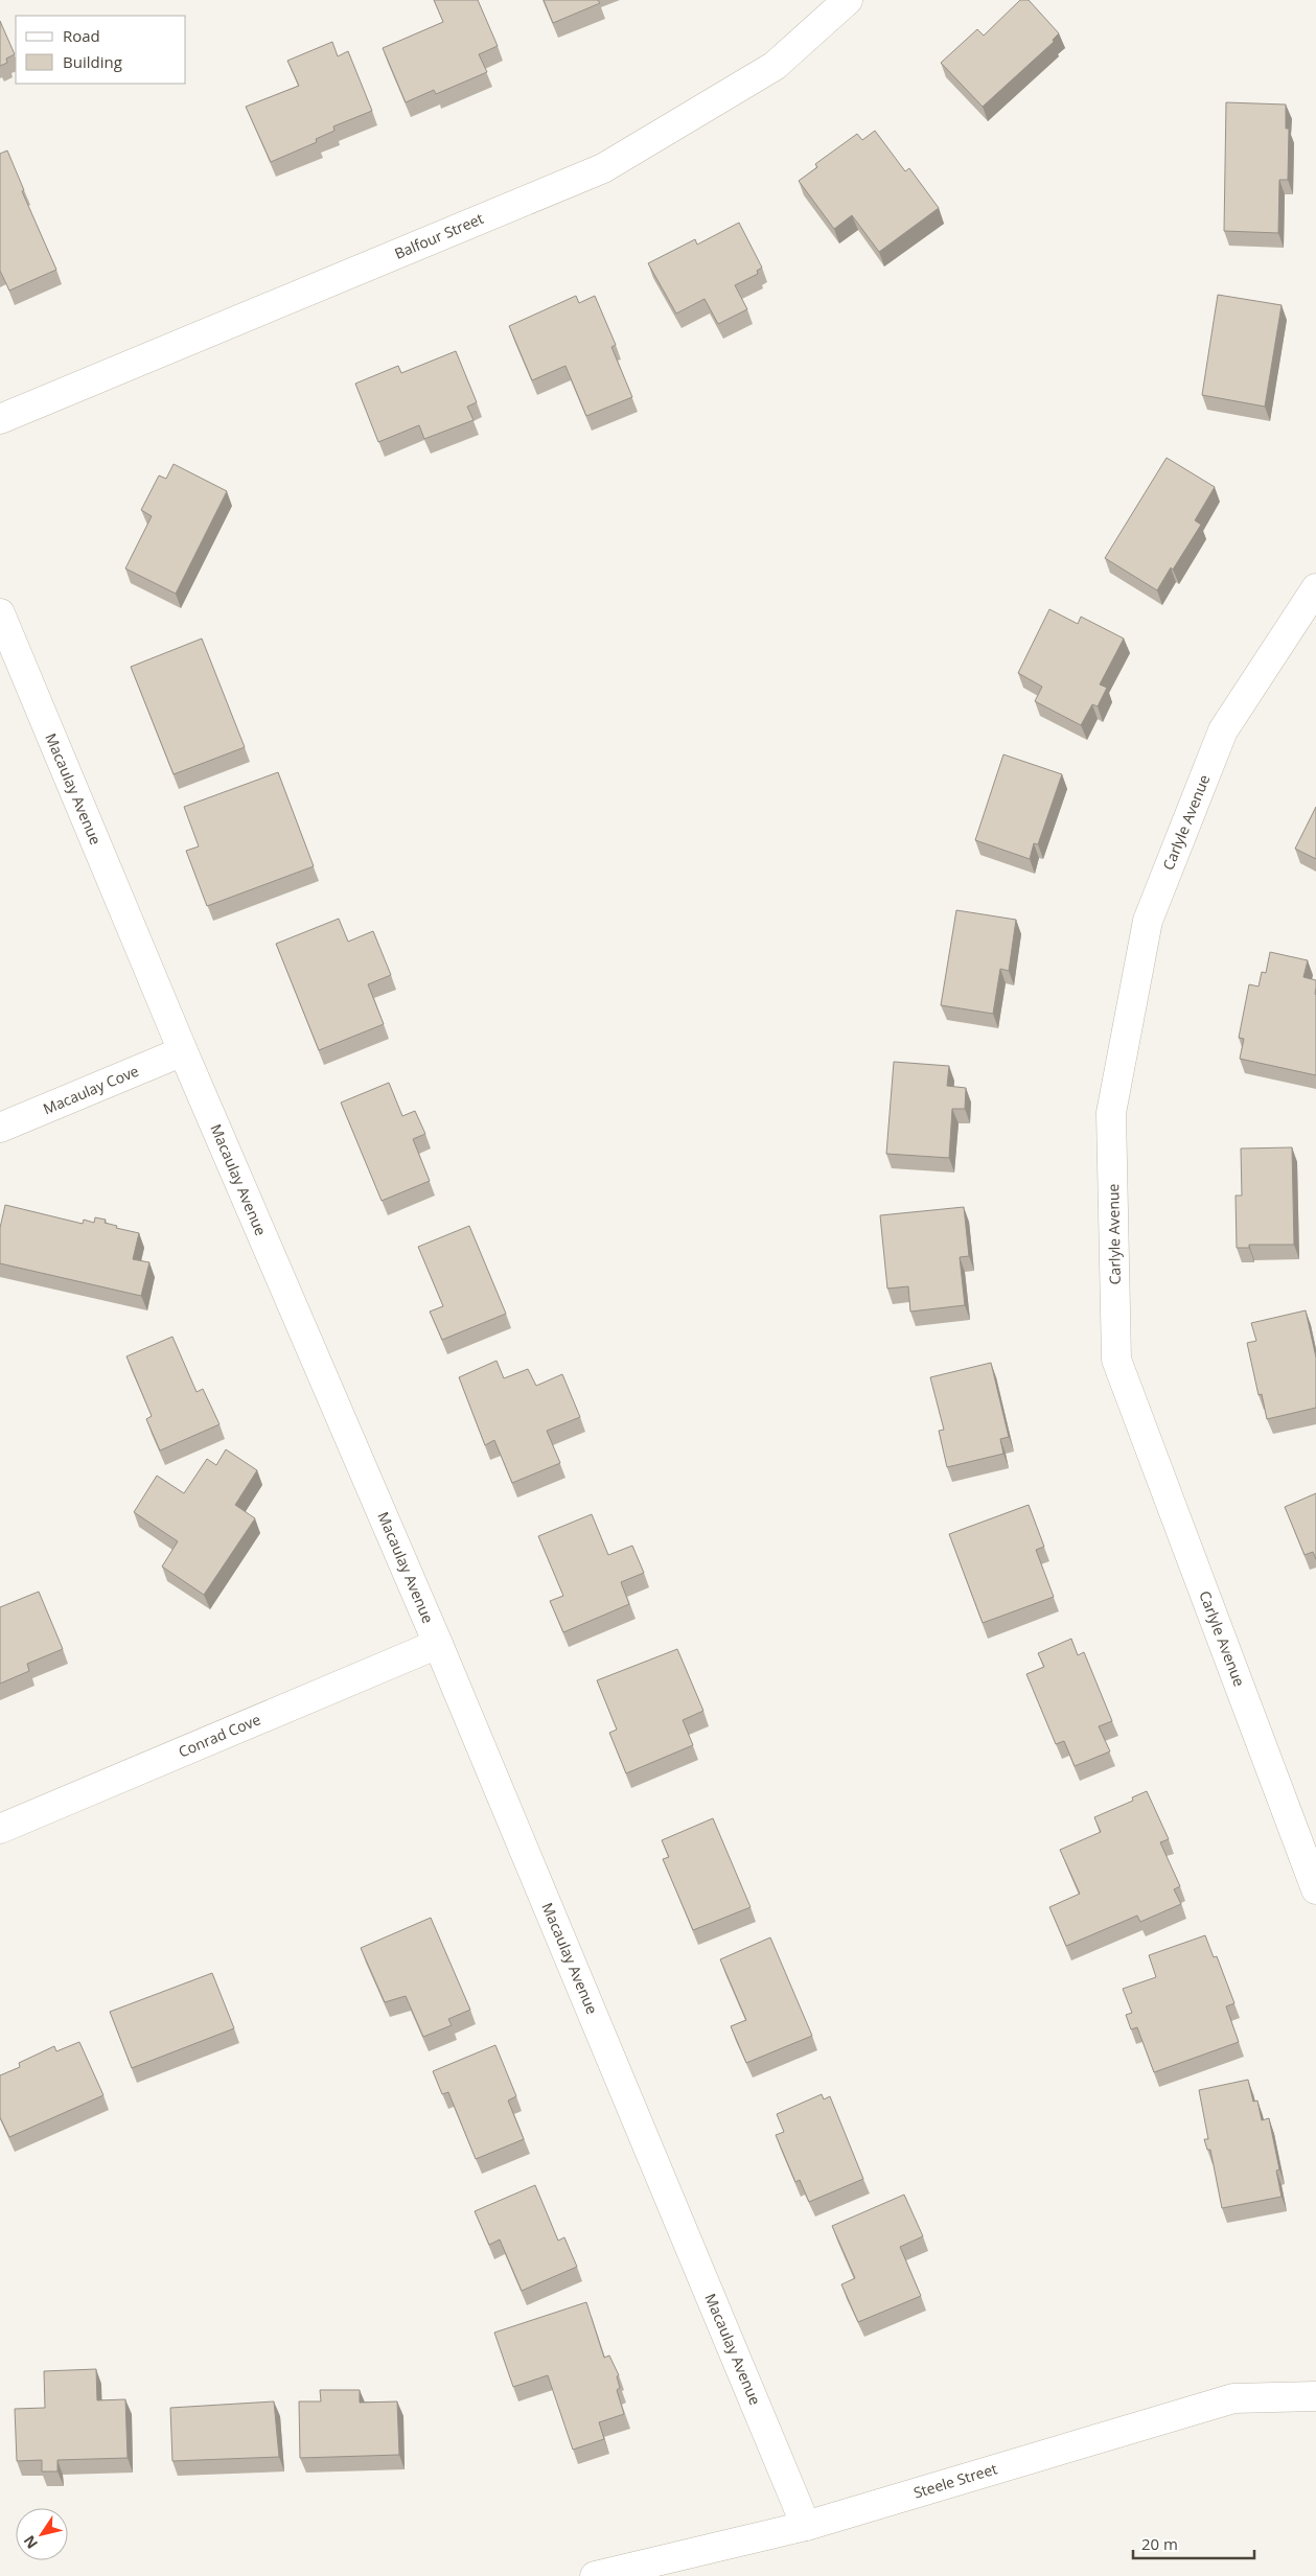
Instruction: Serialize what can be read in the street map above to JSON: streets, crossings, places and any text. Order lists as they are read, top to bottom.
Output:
{
  "streets": {
    "street": [
      "Balfour Street",
      "Macaulay Avenue",
      "Carlyle Avenue",
      "Macaulay Cove",
      "Conrad Cove",
      "Steele Street"
    ]
  },
  "crossings": [
    ["Macaulay Avenue", "Macaulay Cove"],
    ["Macaulay Avenue", "Conrad Cove"],
    ["Macaulay Avenue", "Steele Street"]
  ],
  "legend": ["Road", "Building"],
  "scale_bar": "20 m",
  "north": "bottom left"
}
